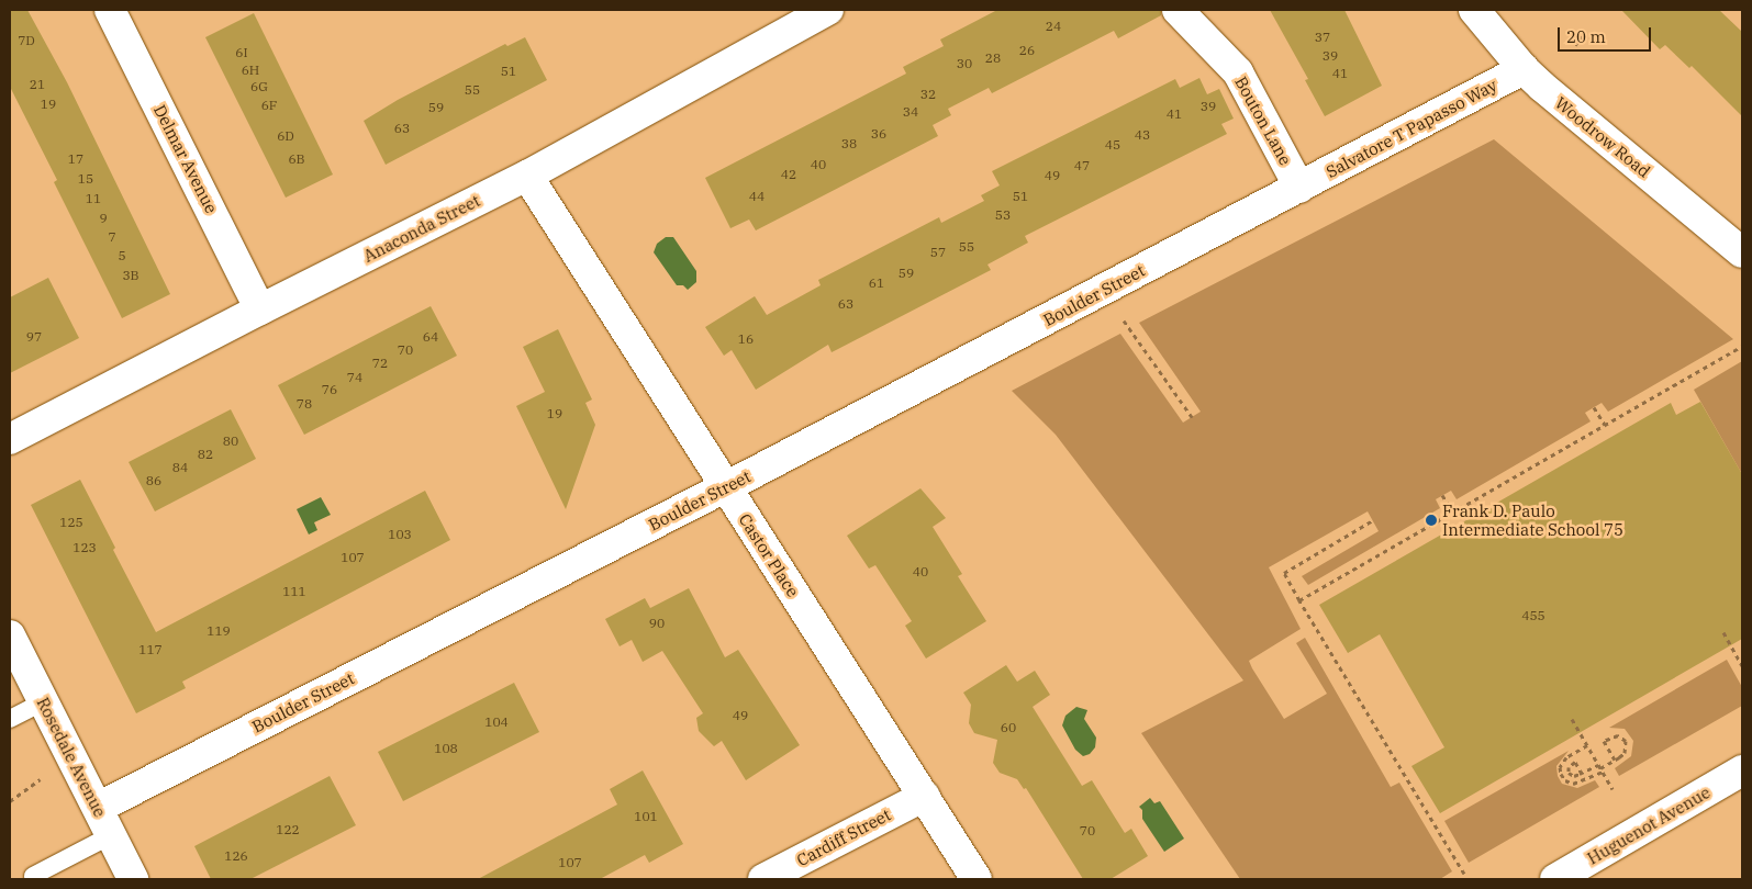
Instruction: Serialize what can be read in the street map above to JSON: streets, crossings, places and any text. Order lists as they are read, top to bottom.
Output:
{
  "streets": {
    "street": [
      "Bouton Lane",
      "Salvatore T Papasso Way",
      "Woodrow Road",
      "Delmar Avenue",
      "Anaconda Street",
      "Boulder Street",
      "Castor Place",
      "Rosedale Avenue",
      "Huguenot Avenue",
      "Cardiff Street"
    ]
  },
  "crossings": [
    ["Bouton Lane", "Salvatore T Papasso Way"],
    ["Bouton Lane", "Boulder Street"],
    ["Salvatore T Papasso Way", "Woodrow Road"],
    ["Salvatore T Papasso Way", "Boulder Street"],
    ["Delmar Avenue", "Anaconda Street"],
    ["Anaconda Street", "Castor Place"],
    ["Boulder Street", "Castor Place"],
    ["Boulder Street", "Rosedale Avenue"],
    ["Castor Place", "Cardiff Street"]
  ],
  "places": ["Frank D. Paulo Intermediate School 75"],
  "house_numbers": [
    "24",
    "37",
    "7D",
    "26",
    "6I",
    "39",
    "28",
    "30",
    "6H",
    "51",
    "41",
    "21",
    "6G",
    "55",
    "32",
    "19",
    "6F",
    "39",
    "59",
    "34",
    "41",
    "63",
    "36",
    "43",
    "6D",
    "38",
    "45",
    "17",
    "6B",
    "40",
    "47",
    "42",
    "49",
    "15",
    "44",
    "51",
    "11",
    "53",
    "9",
    "7",
    "55",
    "57",
    "5",
    "59",
    "3B",
    "61",
    "63",
    "97",
    "64",
    "16",
    "70",
    "72",
    "74",
    "76",
    "78",
    "19",
    "80",
    "82",
    "84",
    "86",
    "125",
    "103",
    "123",
    "107",
    "40",
    "111",
    "455",
    "90",
    "119",
    "117",
    "49",
    "104",
    "60",
    "108",
    "101",
    "122",
    "70",
    "126",
    "107"
  ],
  "scale_bar": "20 m"
}
